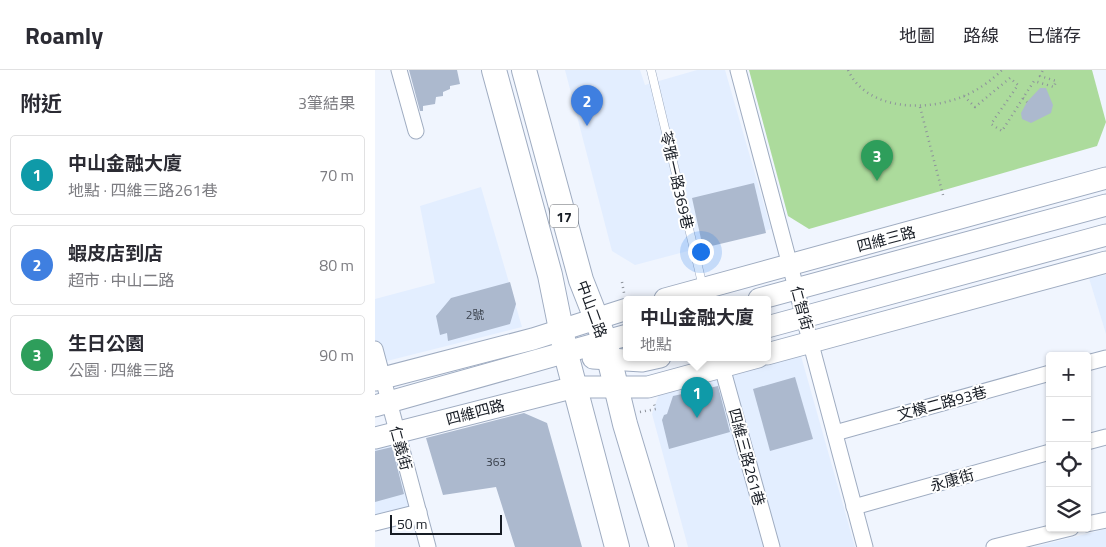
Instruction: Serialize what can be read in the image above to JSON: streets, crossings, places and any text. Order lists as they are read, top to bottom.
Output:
{
  "streets": {
    "main road": ["17", "中山二路"],
    "street": [
      "四維三路",
      "仁智街",
      "文橫二路93巷",
      "四維四路",
      "仁義街",
      "四維三路261巷",
      "永康街"
    ],
    "lane": ["苓雅一路369巷"]
  },
  "crossings": [
    ["苓雅一路369巷", "四維三路"],
    ["四維三路", "仁智街"],
    ["仁智街", "文橫二路93巷"],
    ["仁智街", "永康街"],
    ["中山二路", "四維四路"],
    ["四維四路", "仁義街"]
  ],
  "house_numbers": ["2號", "363"],
  "scale_bar": "50 m",
  "page": {
    "header": "Roamly",
    "nav": ["地圖", "路線", "已儲存"],
    "heading": ["附近", "3筆結果"],
    "pins": ["2", "3", "1"],
    "list": [
      {
        "mark": "1",
        "name": "中山金融大廈",
        "note": "地點 · 四維三路261巷",
        "value": "70 m"
      },
      {
        "mark": "2",
        "name": "蝦皮店到店",
        "note": "超市 · 中山二路",
        "value": "80 m"
      },
      {
        "mark": "3",
        "name": "生日公園",
        "note": "公園 · 四維三路",
        "value": "90 m"
      }
    ],
    "popup": ["中山金融大廈", "地點"],
    "map_buttons": ["+", "−"],
    "scale": "50 m"
  }
}
